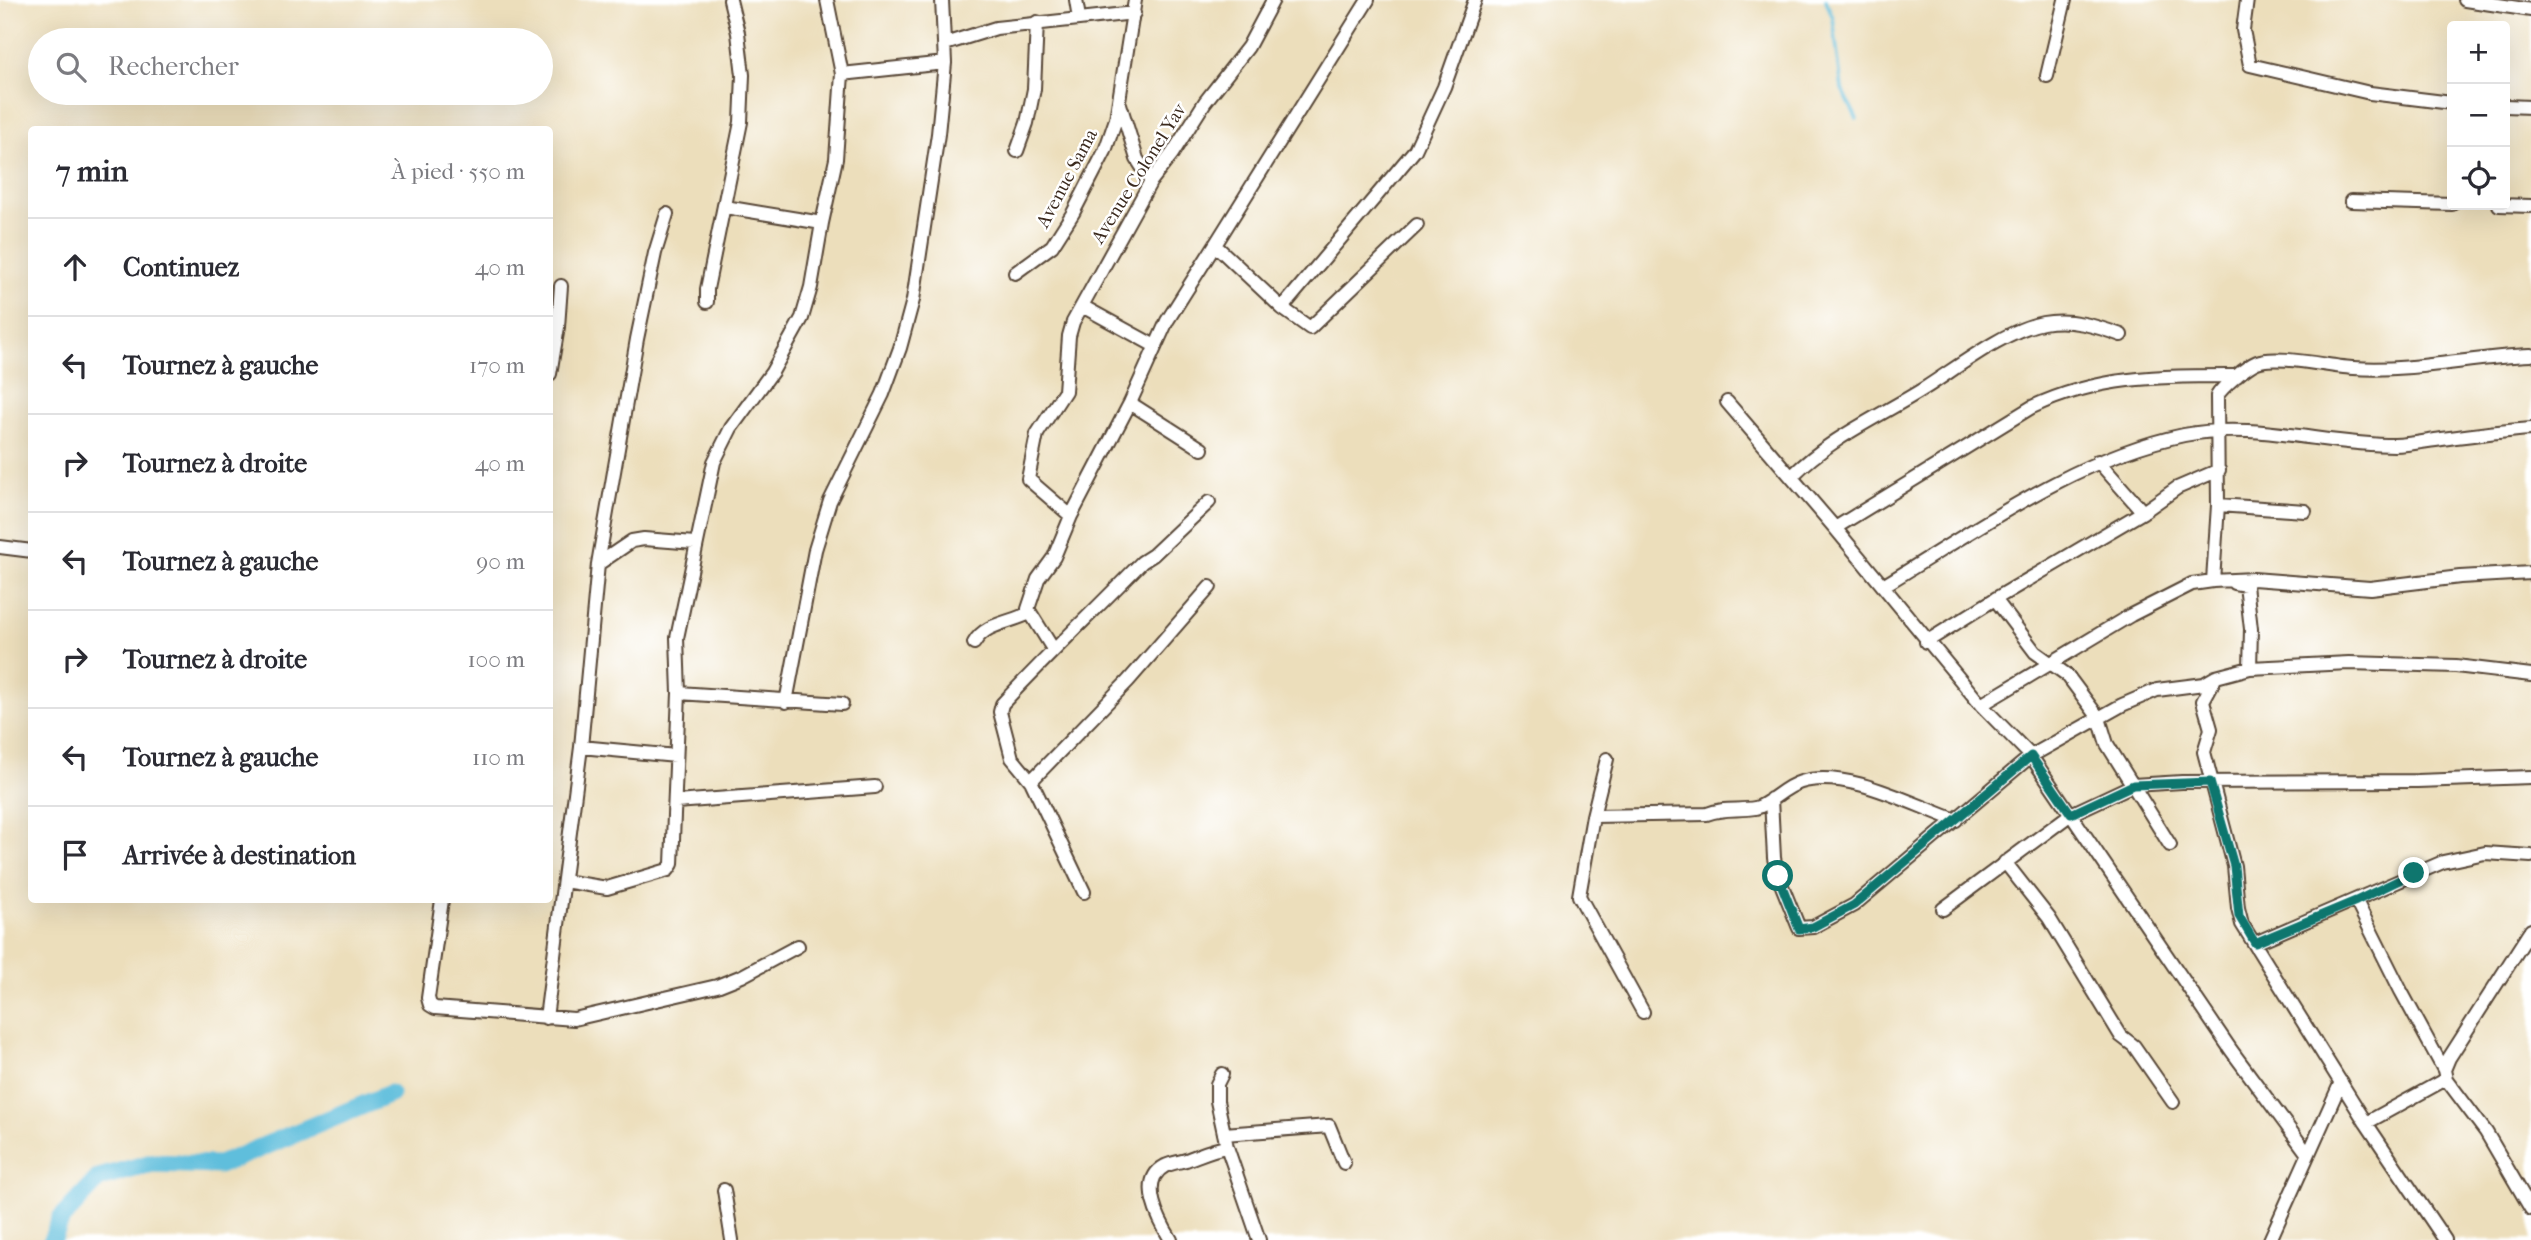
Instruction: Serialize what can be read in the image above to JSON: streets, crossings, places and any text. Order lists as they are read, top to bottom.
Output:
{
  "streets": {
    "street": ["Avenue Colonel Yav", "Avenue Sama"]
  },
  "page": {
    "map_buttons": ["+", "−"],
    "search": "Rechercher",
    "heading": ["7 min", "À pied · 550 m"],
    "list": [
      ["Continuez", "40 m"],
      ["Tournez à gauche", "170 m"],
      ["Tournez à droite", "40 m"],
      ["Tournez à gauche", "90 m"],
      ["Tournez à droite", "100 m"],
      ["Tournez à gauche", "110 m"],
      "Arrivée à destination"
    ]
  }
}
